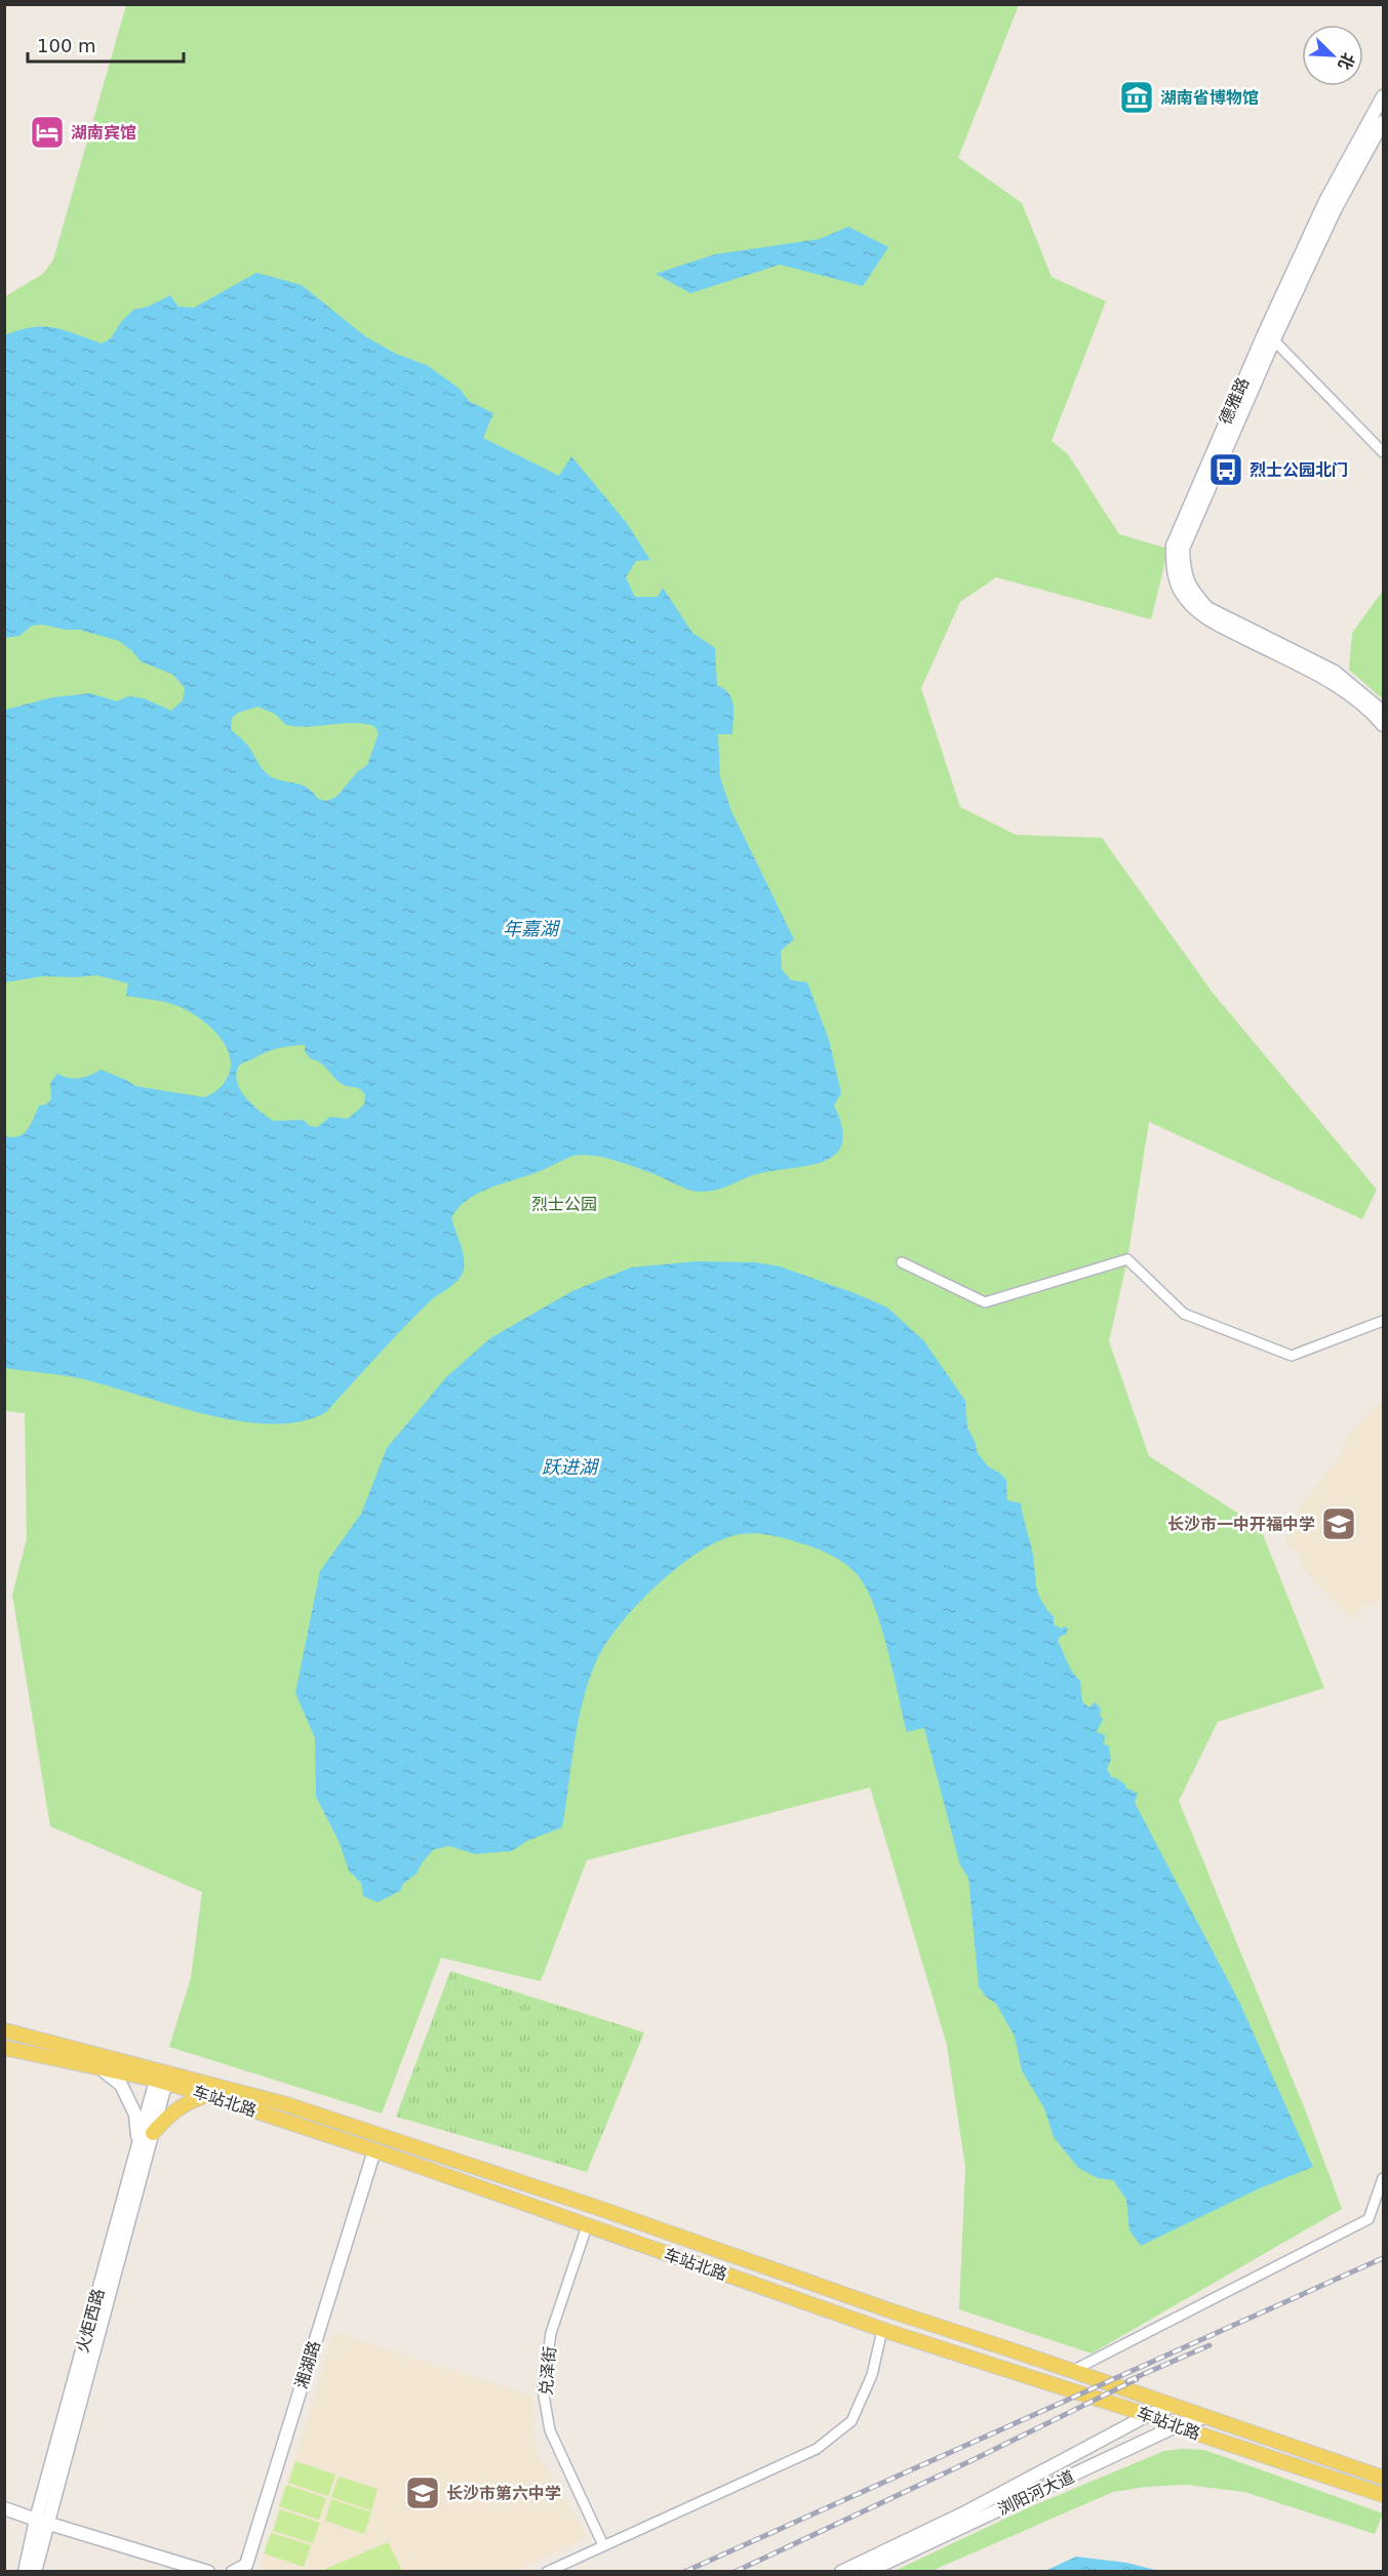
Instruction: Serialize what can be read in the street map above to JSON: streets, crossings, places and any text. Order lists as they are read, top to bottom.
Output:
{
  "streets": {
    "main road": ["车站北路"],
    "street": [
      "德雅路",
      "火炬西路",
      "湘湖路",
      "兑泽街",
      "浏阳河大道"
    ]
  },
  "crossings": [
    ["车站北路", "火炬西路"],
    ["车站北路", "湘湖路"],
    ["车站北路", "兑泽街"],
    ["车站北路", "浏阳河大道"]
  ],
  "water": ["年嘉湖", "跃进湖"],
  "parks": ["烈士公园"],
  "places": {
    "museum": ["湖南省博物馆"],
    "hotel": ["湖南宾馆"],
    "bus stop": ["烈士公园北门"],
    "school or university": ["长沙市一中开福中学", "长沙市第六中学"]
  },
  "scale_bar": "100 m",
  "north": "bottom right"
}
